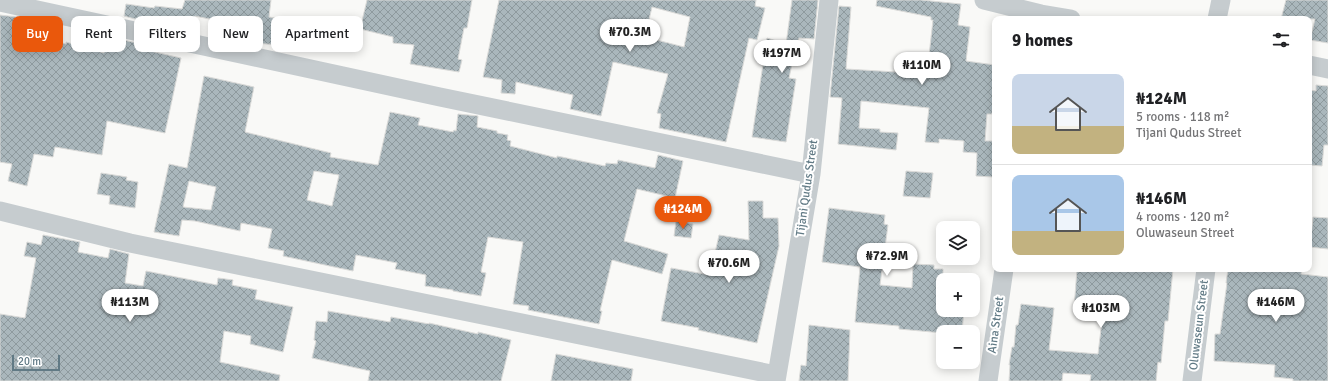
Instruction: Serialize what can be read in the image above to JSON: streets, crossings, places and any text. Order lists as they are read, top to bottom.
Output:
{
  "streets": {
    "street": ["Tijani Qudus Street", "Aina Street", "Oluwaseun Street"]
  },
  "scale_bar": "20 m",
  "page": {
    "chip": [
      "Buy",
      "Rent",
      "Filters",
      "New",
      "Apartment"
    ],
    "heading": "9 homes",
    "price": [
      "₦70.3M",
      "₦197M",
      "₦110M",
      "₦124M",
      "₦72.9M",
      "₦70.6M",
      "₦113M",
      "₦146M",
      "₦103M"
    ],
    "list": [
      {
        "name": "₦124M",
        "note": "5 rooms · 118 m² · Tijani Qudus Street"
      },
      {
        "name": "₦146M",
        "note": "4 rooms · 120 m² · Oluwaseun Street"
      }
    ],
    "map_buttons": ["+", "−"],
    "scale": "20 m"
  }
}
